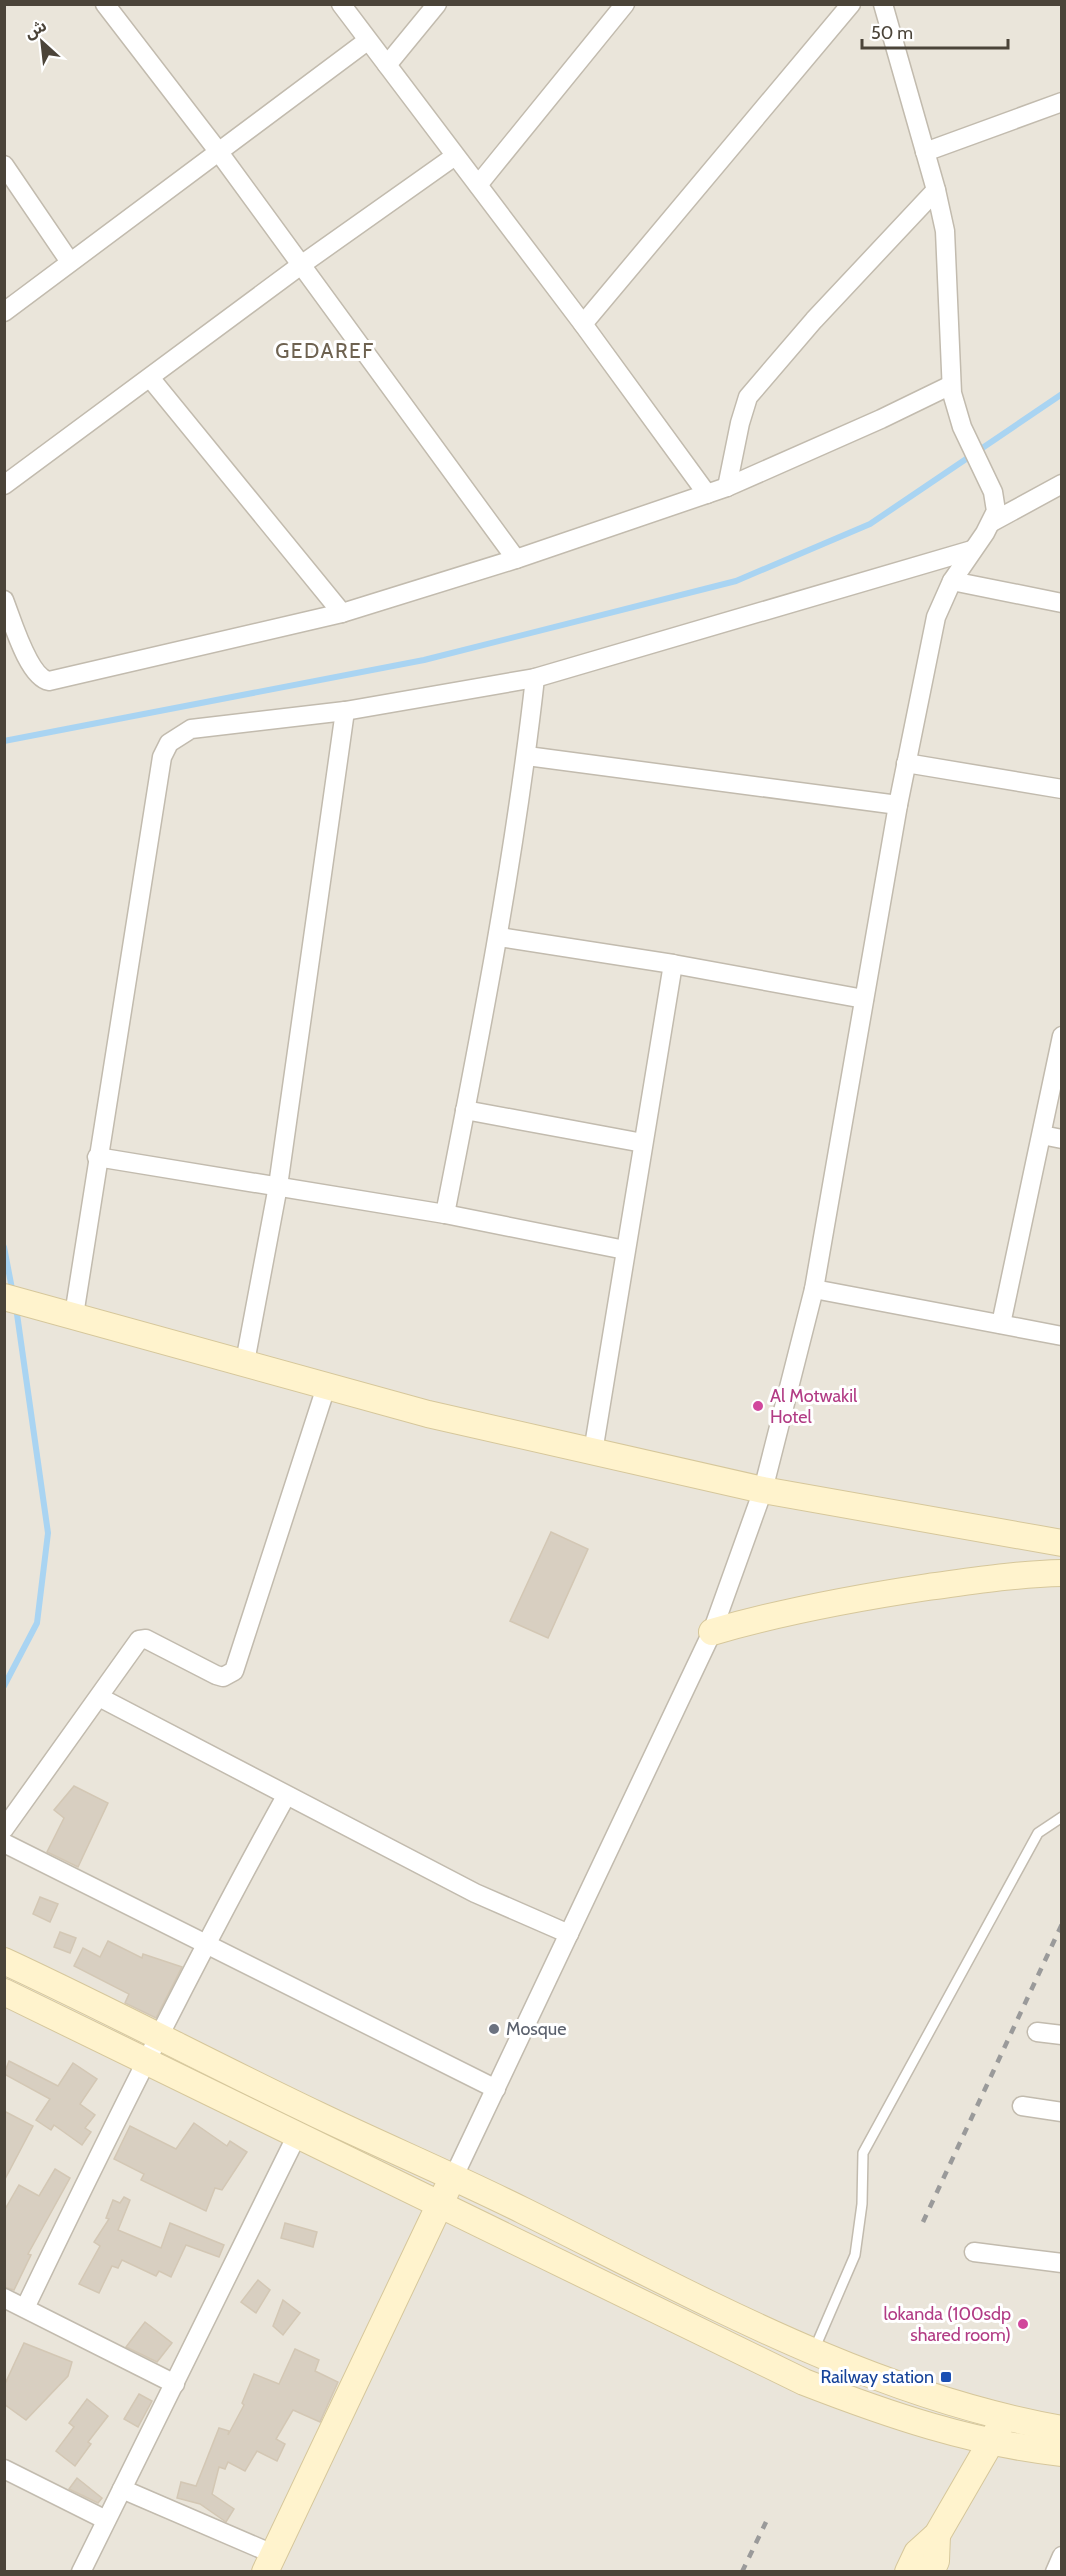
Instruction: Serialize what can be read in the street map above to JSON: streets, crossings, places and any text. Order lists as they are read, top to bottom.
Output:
{
  "districts": ["GEDAREF"],
  "places": {
    "other": ["Al Motwakil Hotel", "Mosque", "lokanda (100sdp shared room)"],
    "transit": ["Railway station"]
  },
  "scale_bar": "50 m",
  "north": "top left"
}
